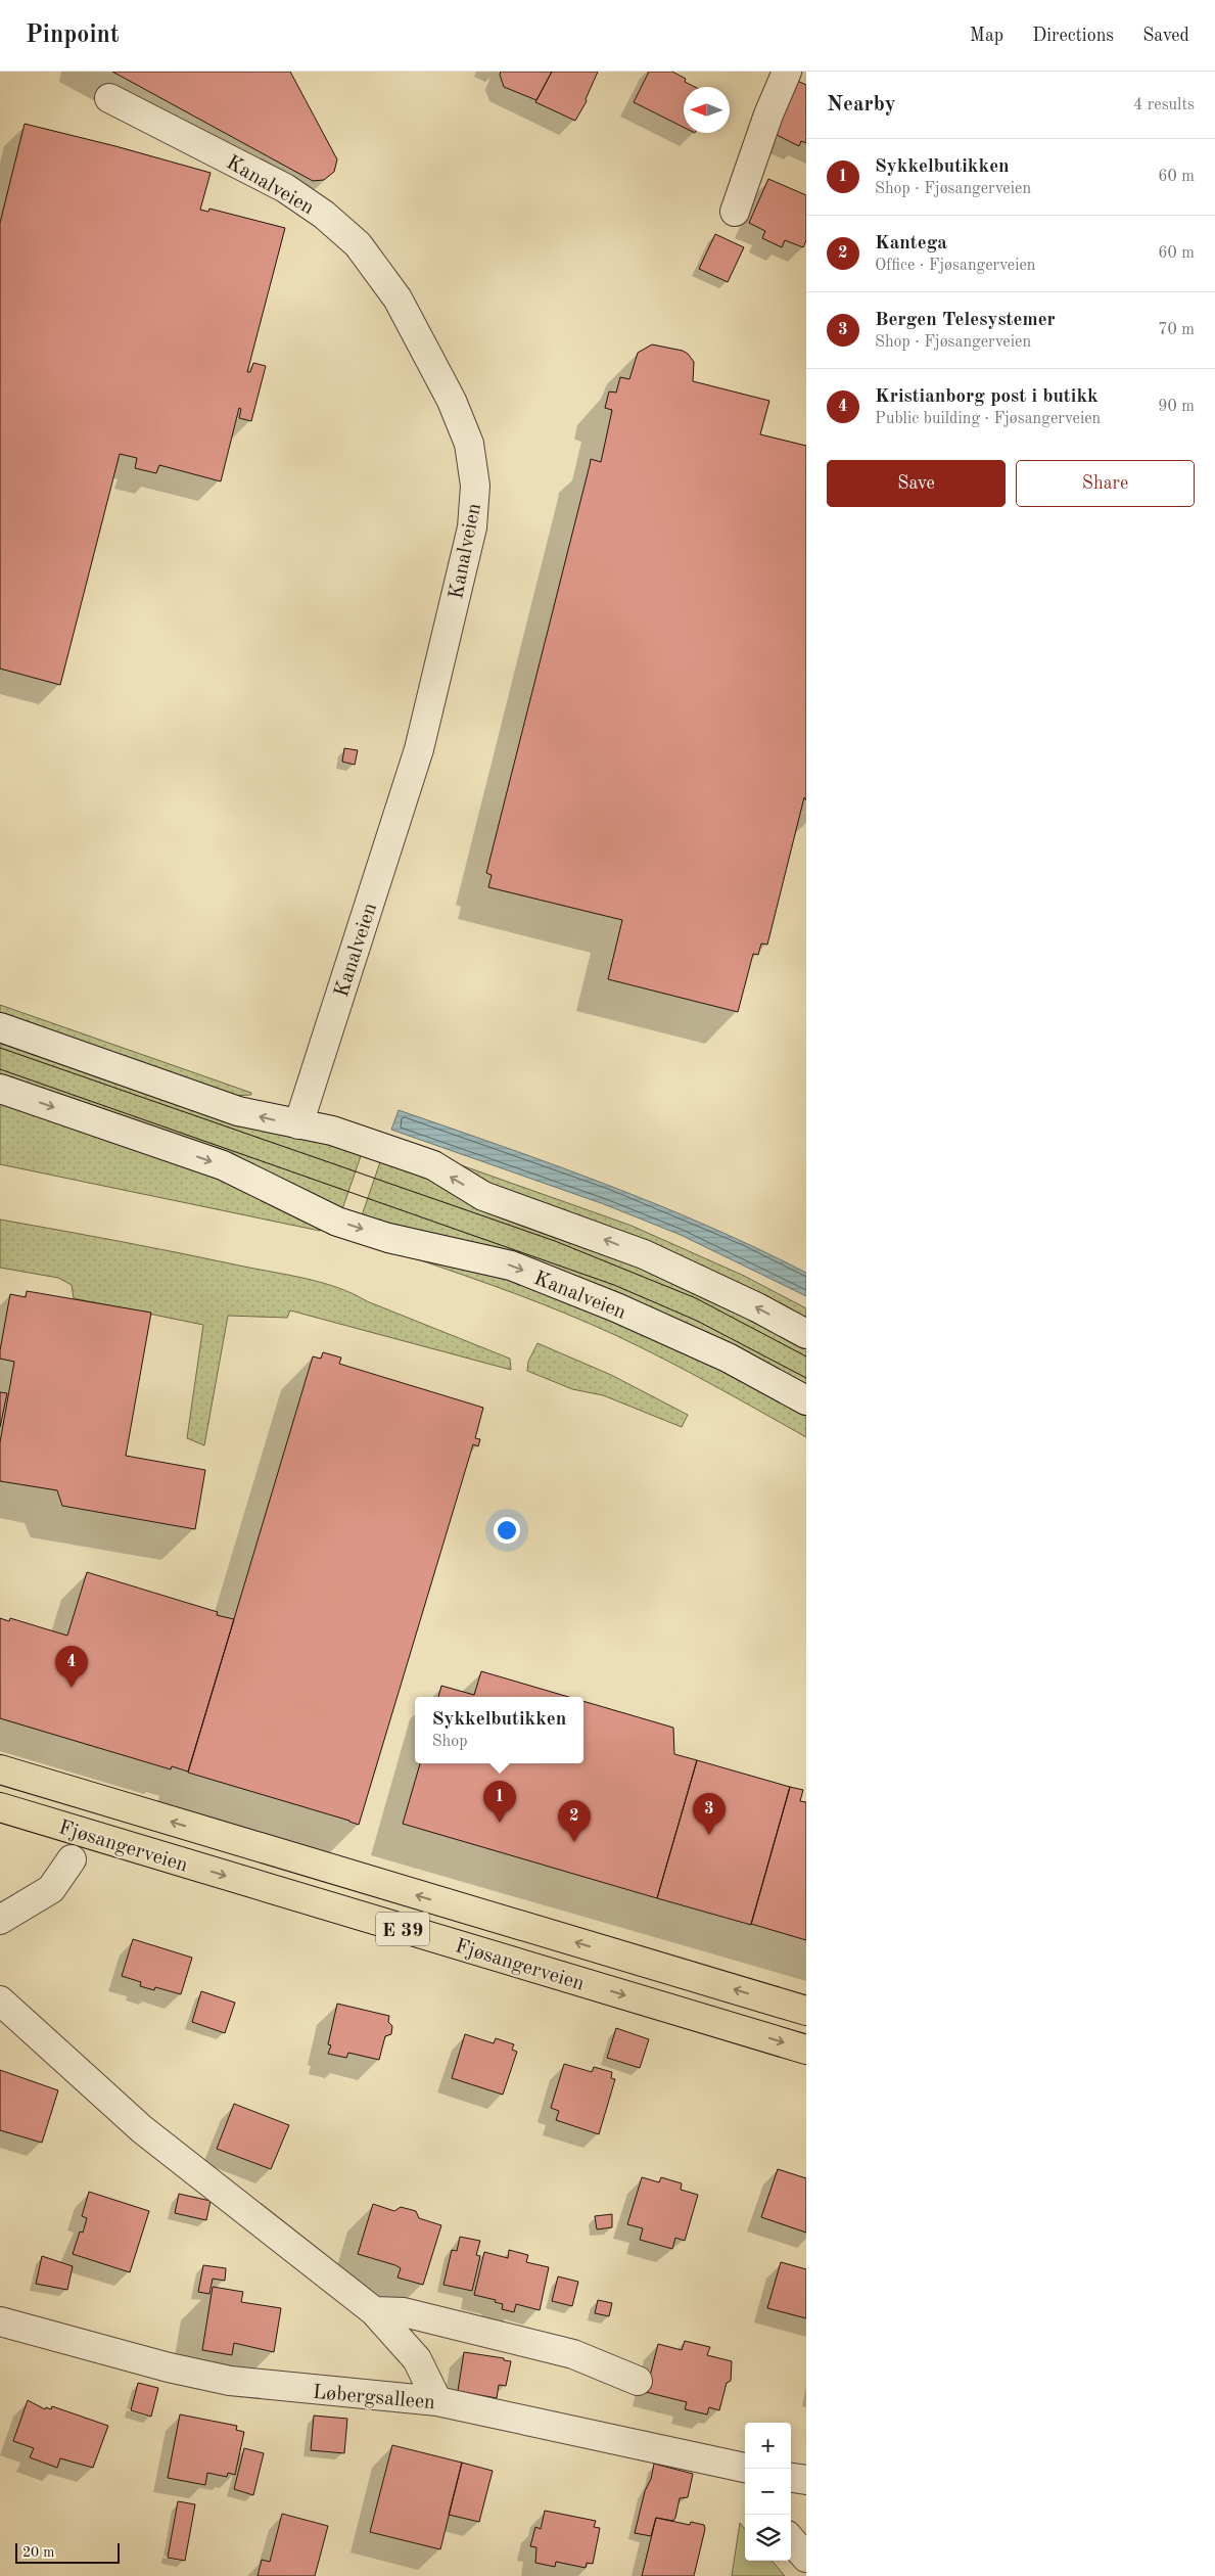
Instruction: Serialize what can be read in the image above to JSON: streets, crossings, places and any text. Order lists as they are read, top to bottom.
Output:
{
  "streets": {
    "highway": ["Fjøsangerveien", "E 39"],
    "street": ["Kanalveien", "Løbergsalleen"]
  },
  "scale_bar": "20 m",
  "north": "left",
  "page": {
    "header": "Pinpoint",
    "nav": ["Map", "Directions", "Saved"],
    "heading": ["Nearby", "4 results"],
    "list": [
      {
        "mark": "1",
        "name": "Sykkelbutikken",
        "note": "Shop · Fjøsangerveien",
        "value": "60 m"
      },
      {
        "mark": "2",
        "name": "Kantega",
        "note": "Office · Fjøsangerveien",
        "value": "60 m"
      },
      {
        "mark": "3",
        "name": "Bergen Telesystemer",
        "note": "Shop · Fjøsangerveien",
        "value": "70 m"
      },
      {
        "mark": "4",
        "name": "Kristianborg post i butikk",
        "note": "Public building · Fjøsangerveien",
        "value": "90 m"
      }
    ],
    "buttons": ["Save", "Share"],
    "pins": [
      "4",
      "1",
      "3",
      "2"
    ],
    "popup": ["Sykkelbutikken", "Shop"],
    "map_buttons": ["+", "−"],
    "scale": "20 m"
  }
}
